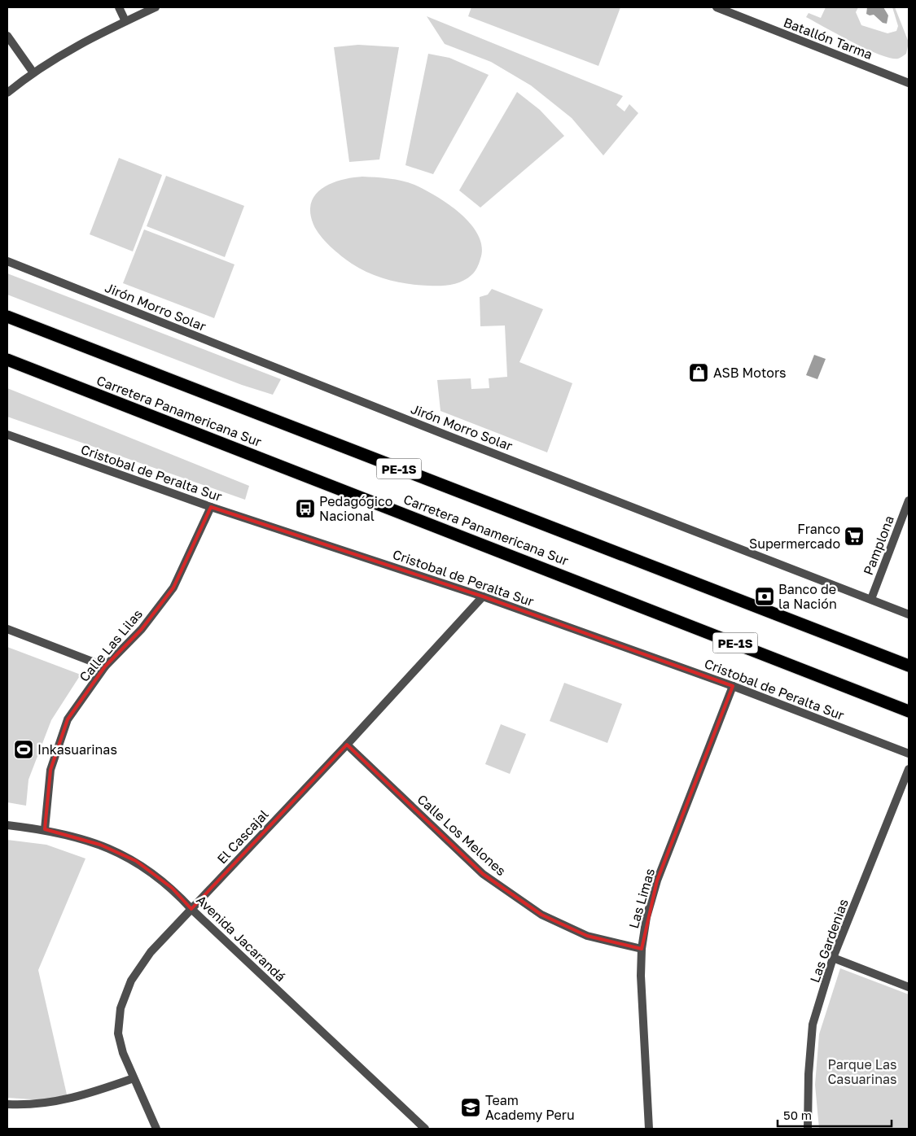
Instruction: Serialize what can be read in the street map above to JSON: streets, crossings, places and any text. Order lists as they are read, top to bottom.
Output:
{
  "streets": {
    "highway": ["Carretera Panamericana Sur", "PE-1S"],
    "street": [
      "Batallón Tarma",
      "Jirón Morro Solar",
      "Cristobal de Peralta Sur",
      "Pamplona",
      "Calle Las Lilas",
      "Calle Los Melones",
      "El Cascajal",
      "Las Limas",
      "Avenida Jacarandá",
      "Las Gardenias"
    ]
  },
  "crossings": [
    ["Jirón Morro Solar", "Pamplona"],
    ["Cristobal de Peralta Sur", "Calle Las Lilas"],
    ["Cristobal de Peralta Sur", "El Cascajal"],
    ["Cristobal de Peralta Sur", "Las Limas"],
    ["Calle Las Lilas", "Avenida Jacarandá"],
    ["Calle Los Melones", "El Cascajal"],
    ["Calle Los Melones", "Las Limas"],
    ["El Cascajal", "Avenida Jacarandá"]
  ],
  "parks": ["Parque Las Casuarinas"],
  "places": {
    "shop": ["ASB Motors"],
    "bus stop": ["Pedagógico Nacional"],
    "supermarket": ["Franco Supermercado"],
    "bank": ["Banco de la Nación"],
    "sports": ["Inkasuarinas"],
    "school or university": ["Team Academy Peru"]
  },
  "scale_bar": "50 m"
}
